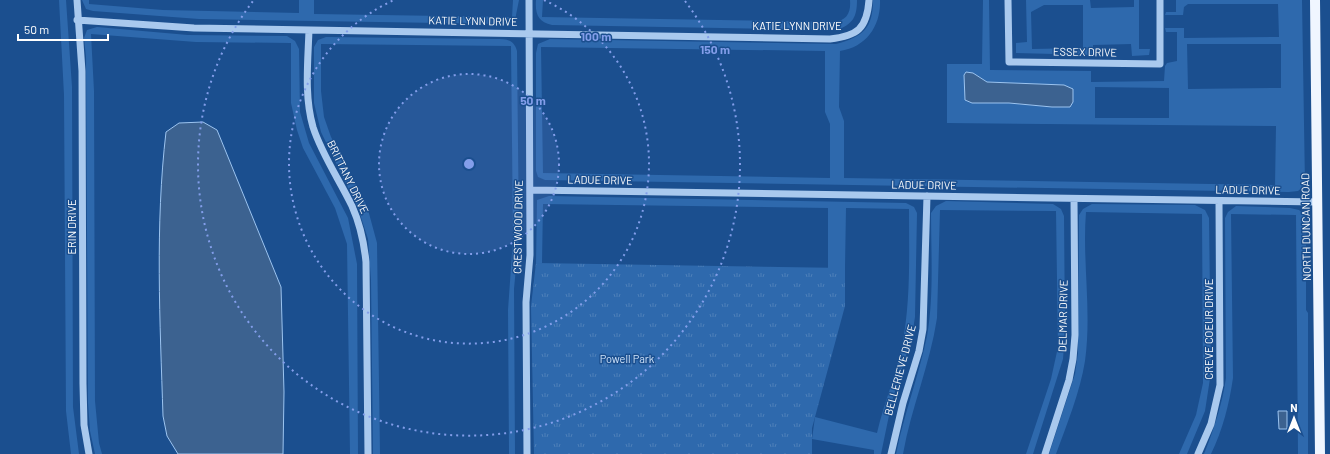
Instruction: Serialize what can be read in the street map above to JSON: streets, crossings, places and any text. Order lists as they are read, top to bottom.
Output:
{
  "streets": {
    "main road": ["NORTH DUNCAN ROAD"],
    "street": [
      "KATIE LYNN DRIVE",
      "ESSEX DRIVE",
      "BRITTANY DRIVE",
      "LADUE DRIVE",
      "ERIN DRIVE",
      "CRESTWOOD DRIVE",
      "DELMAR DRIVE",
      "CREVE COEUR DRIVE",
      "BELLERIEVE DRIVE"
    ]
  },
  "crossings": [
    ["KATIE LYNN DRIVE", "BRITTANY DRIVE"],
    ["KATIE LYNN DRIVE", "ERIN DRIVE"],
    ["KATIE LYNN DRIVE", "CRESTWOOD DRIVE"],
    ["LADUE DRIVE", "CRESTWOOD DRIVE"],
    ["LADUE DRIVE", "NORTH DUNCAN ROAD"],
    ["LADUE DRIVE", "DELMAR DRIVE"],
    ["LADUE DRIVE", "CREVE COEUR DRIVE"],
    ["LADUE DRIVE", "BELLERIEVE DRIVE"]
  ],
  "parks": ["Powell Park"],
  "scale_bar": "50 m",
  "north": "top",
  "rings": ["100 m", "150 m", "50 m"]
}
